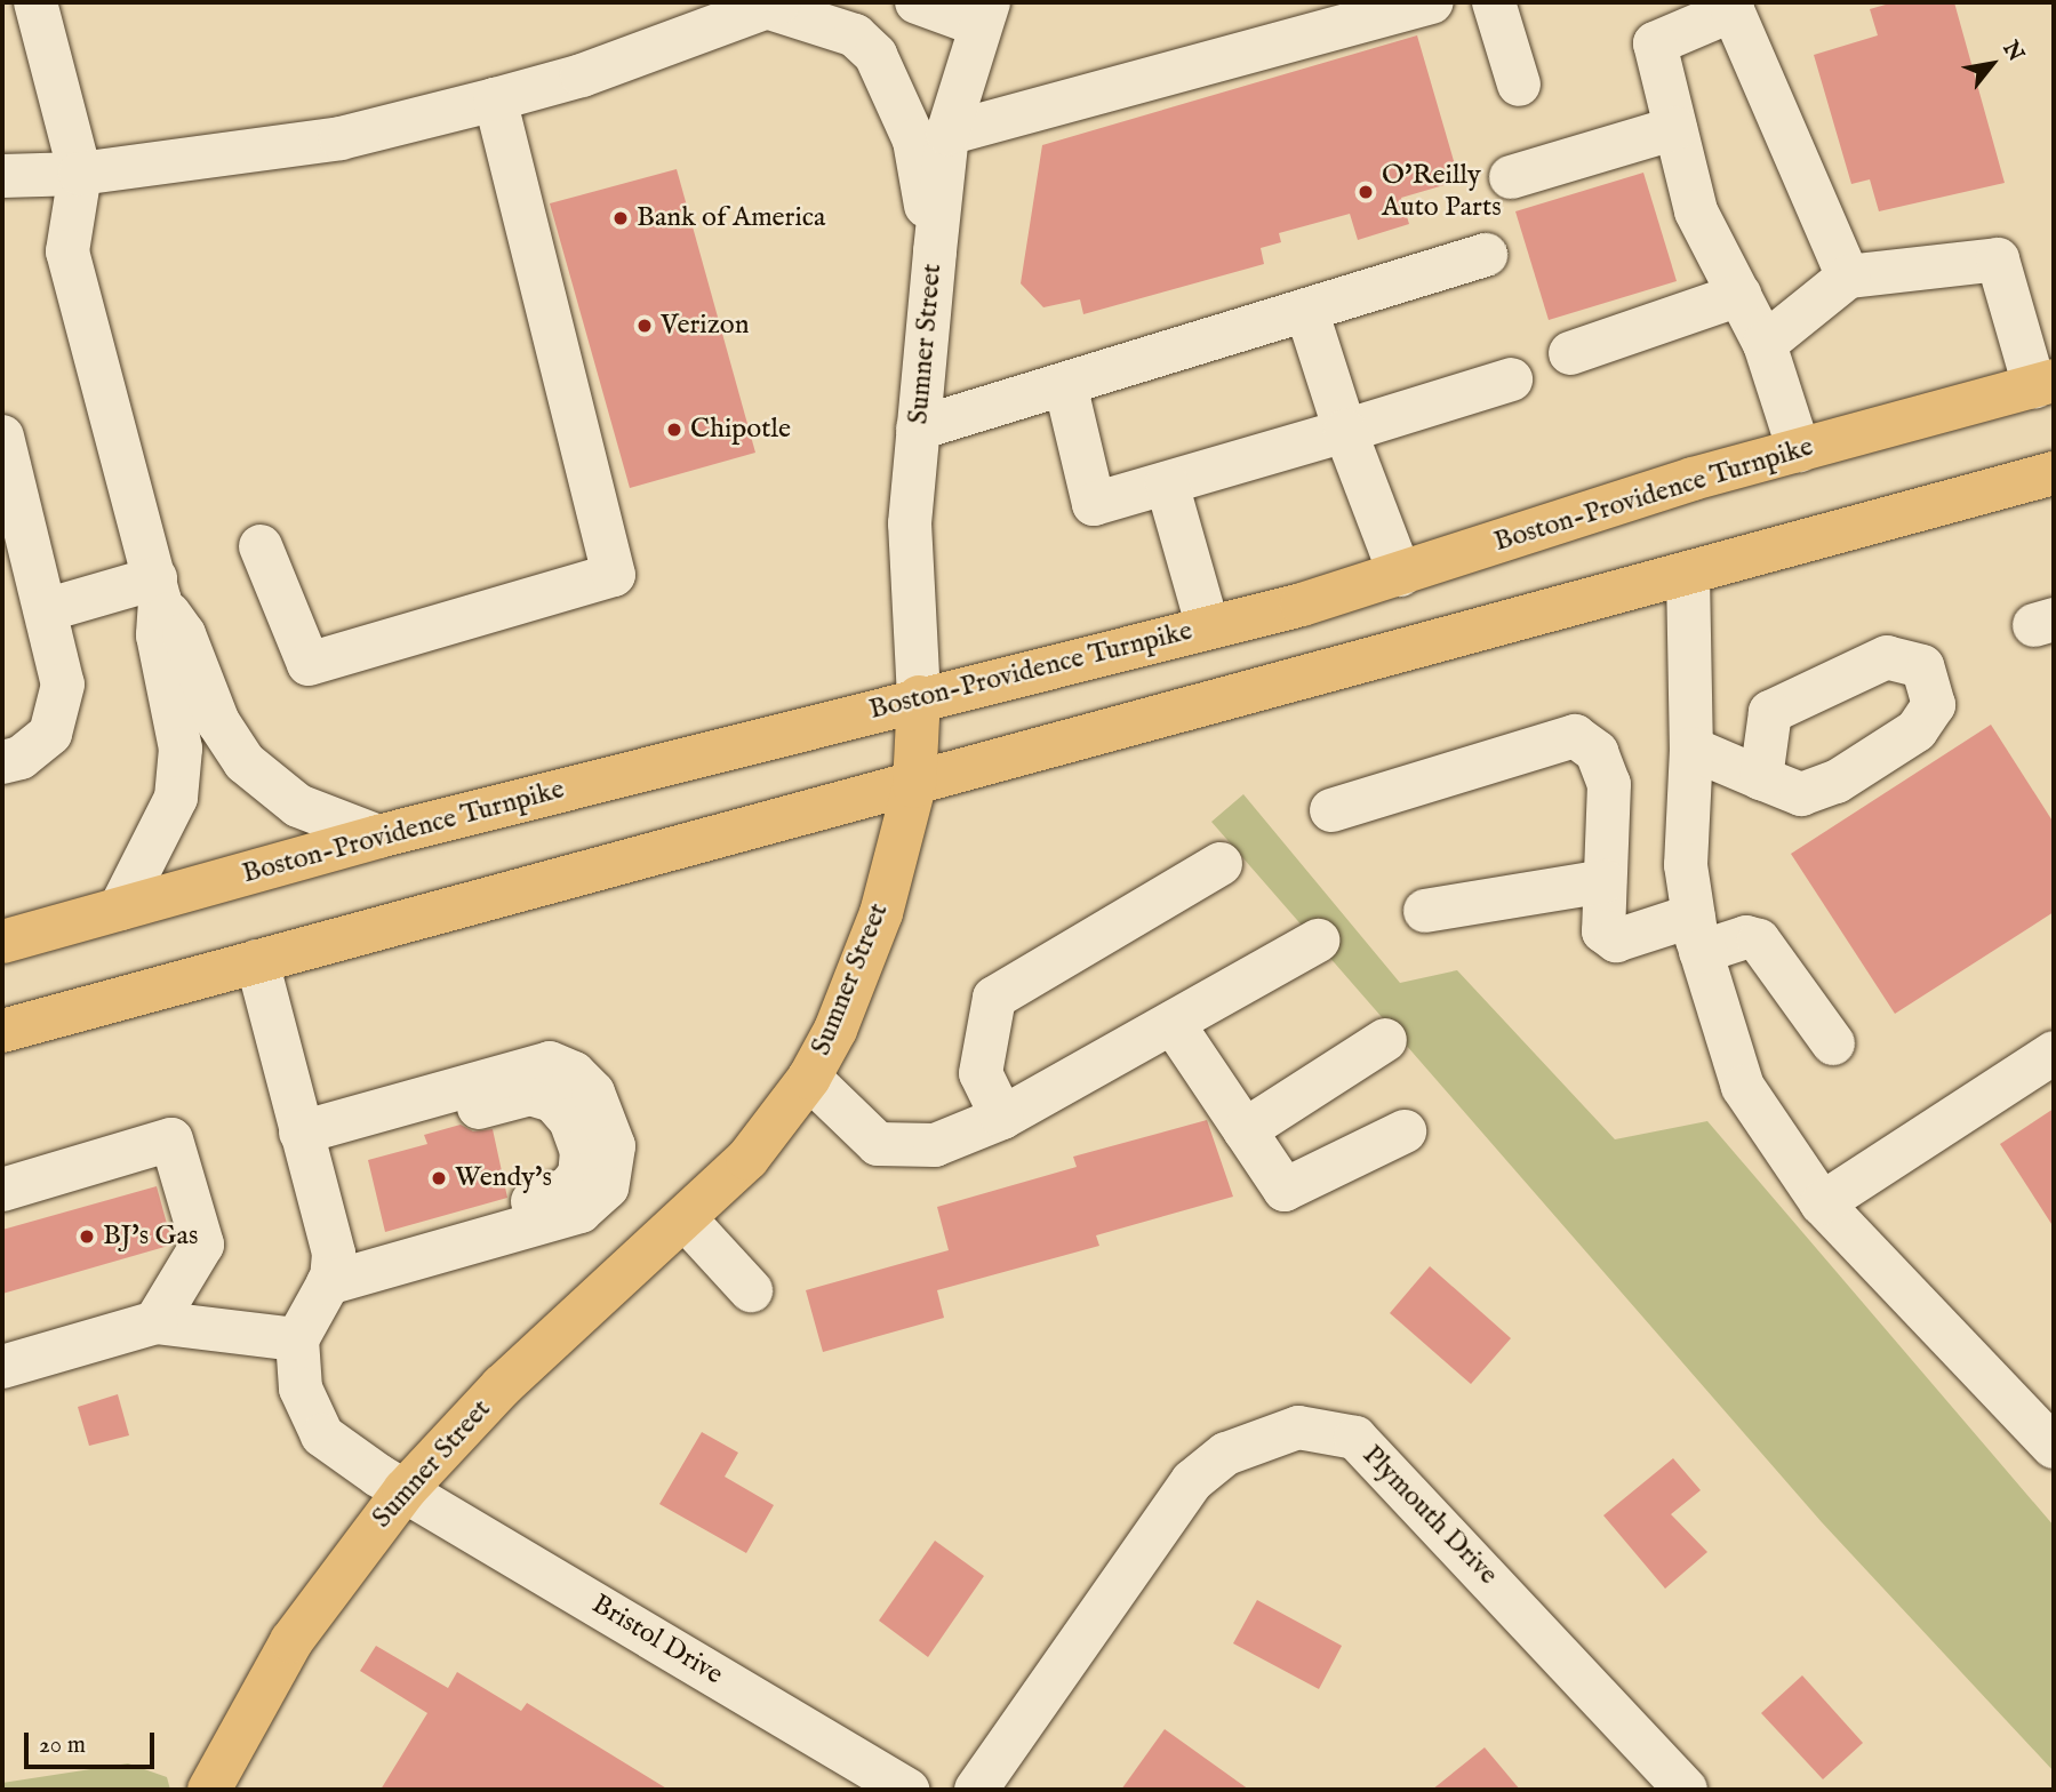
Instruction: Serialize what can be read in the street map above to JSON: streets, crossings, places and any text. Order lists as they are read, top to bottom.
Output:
{
  "streets": {
    "main road": ["Sumner Street", "Boston-Providence Turnpike"],
    "street": ["Plymouth Drive", "Bristol Drive"]
  },
  "crossings": [
    ["Sumner Street", "Boston-Providence Turnpike"],
    ["Sumner Street", "Bristol Drive"]
  ],
  "places": [
    "O'Reilly Auto Parts",
    "Bank of America",
    "Verizon",
    "Chipotle",
    "Wendy's",
    "BJ's Gas"
  ],
  "scale_bar": "20 m",
  "north": "top right"
}
